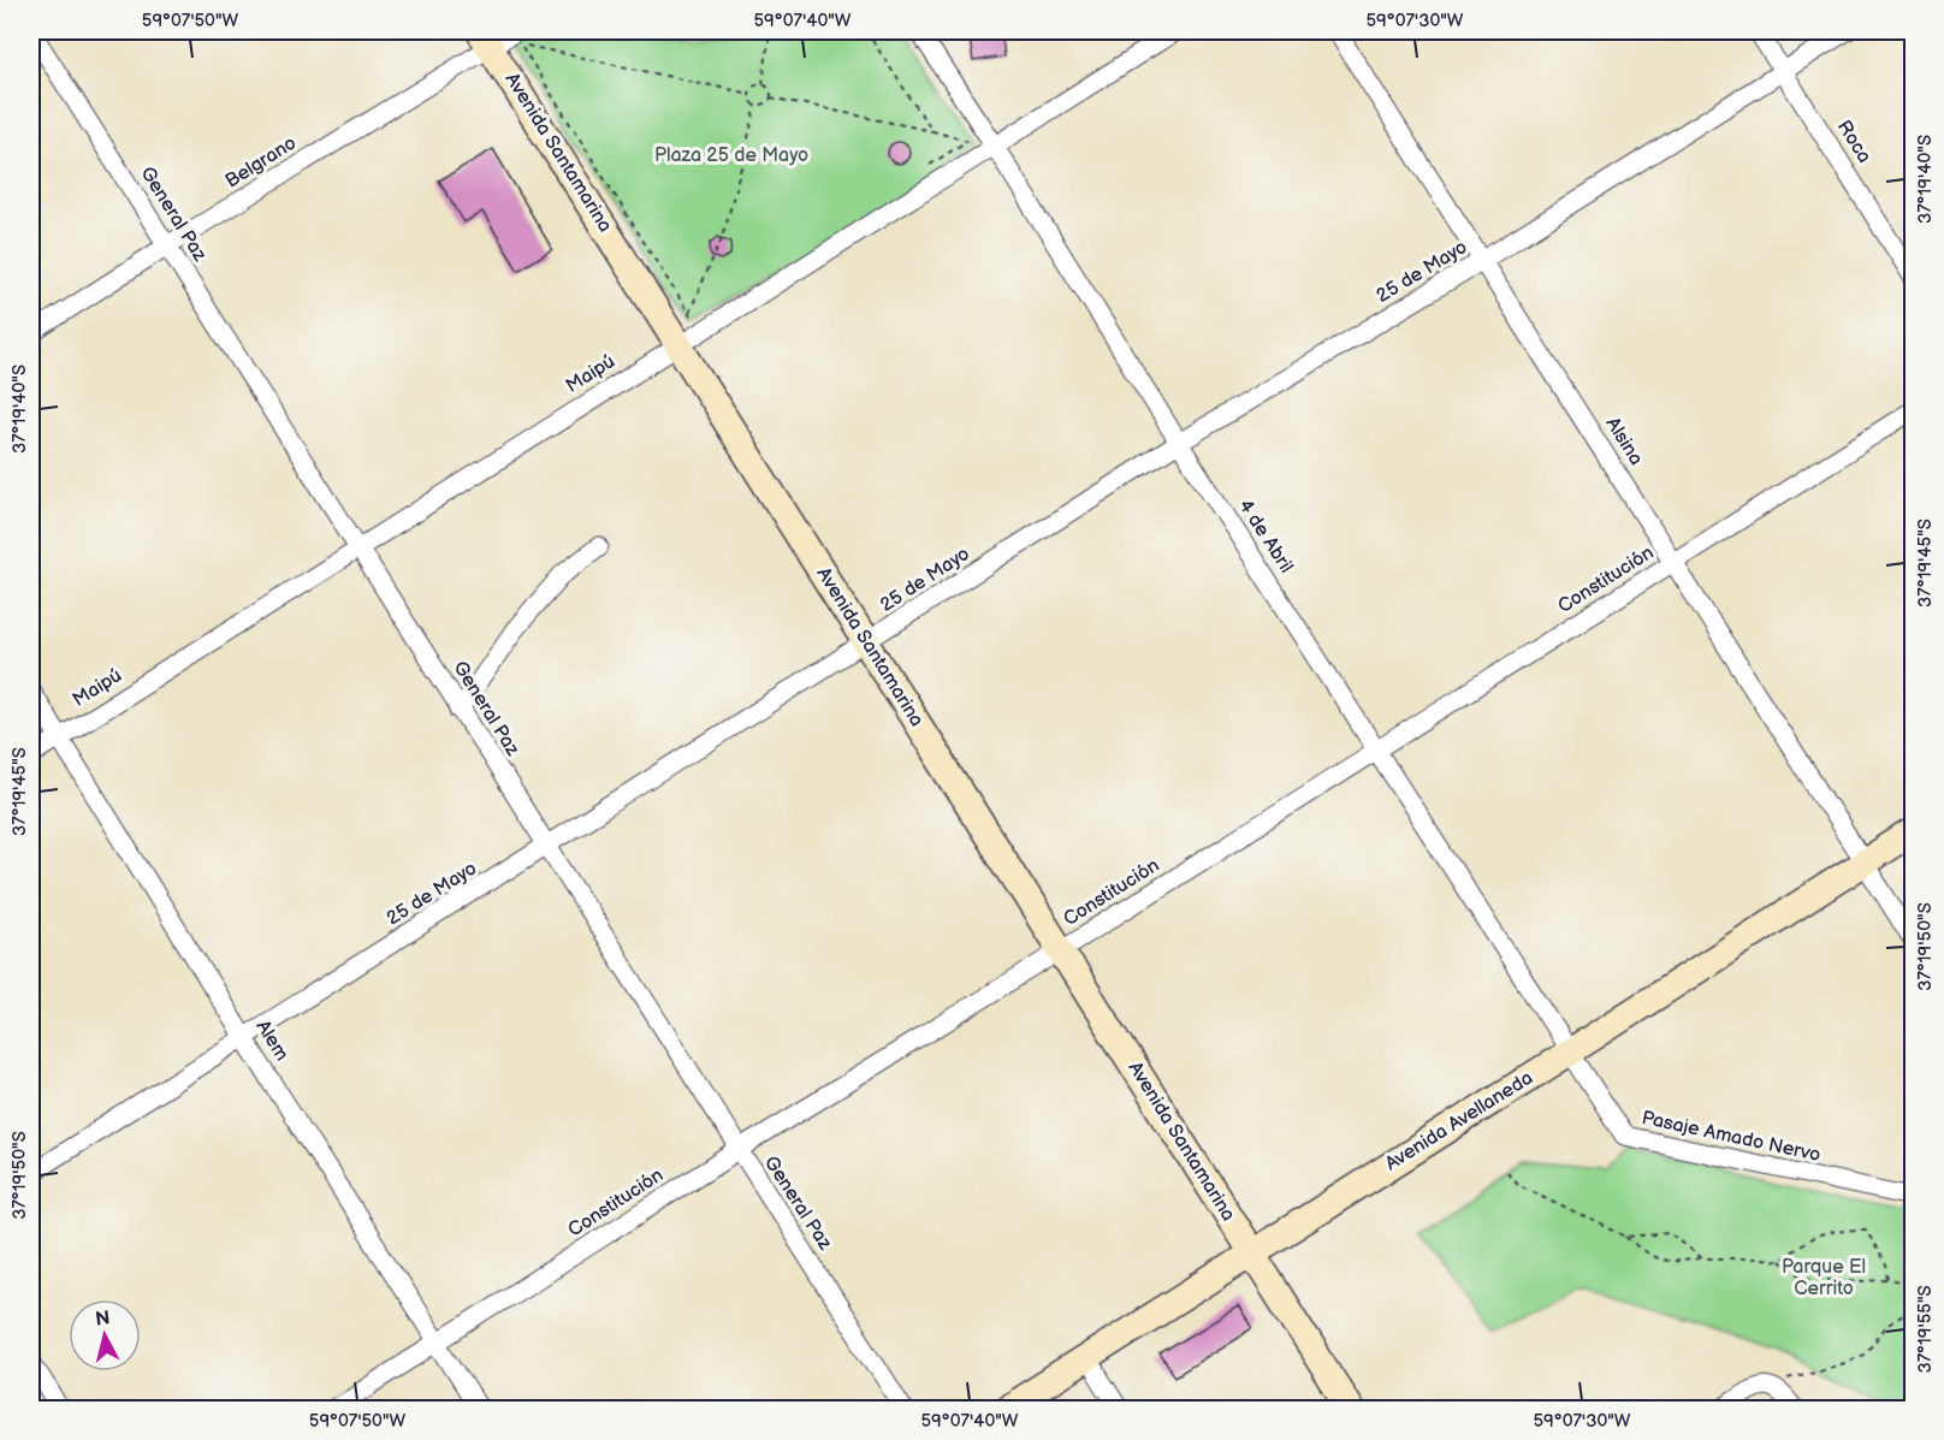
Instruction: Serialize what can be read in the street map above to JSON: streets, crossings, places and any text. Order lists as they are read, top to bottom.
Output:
{
  "streets": {
    "main road": ["Avenida Santamarina", "Avenida Avellaneda"],
    "street": [
      "Roca",
      "Belgrano",
      "General Paz",
      "25 de Mayo",
      "Maipú",
      "Alsina",
      "4 de Abril",
      "Constitución",
      "Alem",
      "Pasaje Amado Nervo"
    ]
  },
  "crossings": [
    ["Roca", "25 de Mayo"],
    ["Avenida Santamarina", "Belgrano"],
    ["Avenida Santamarina", "25 de Mayo"],
    ["Avenida Santamarina", "Maipú"],
    ["Avenida Santamarina", "Constitución"],
    ["Avenida Santamarina", "Avenida Avellaneda"],
    ["Belgrano", "General Paz"],
    ["General Paz", "25 de Mayo"],
    ["General Paz", "Maipú"],
    ["General Paz", "Constitución"],
    ["25 de Mayo", "Alsina"],
    ["25 de Mayo", "4 de Abril"],
    ["25 de Mayo", "Alem"],
    ["Maipú", "4 de Abril"],
    ["Maipú", "Alem"],
    ["Alsina", "Constitución"],
    ["Alsina", "Avenida Avellaneda"],
    ["4 de Abril", "Constitución"],
    ["4 de Abril", "Avenida Avellaneda"],
    ["4 de Abril", "Pasaje Amado Nervo"],
    ["Constitución", "Alem"],
    ["Avenida Avellaneda", "Pasaje Amado Nervo"]
  ],
  "parks": ["Plaza 25 de Mayo", "Parque El Cerrito"],
  "north": "top",
  "coordinates": [
    "59°07'50\"W",
    "59°07'40\"W",
    "59°07'30\"W",
    "37°19'40\"S",
    "37°19'45\"S",
    "37°19'50\"S",
    "37°19'55\"S"
  ]
}
